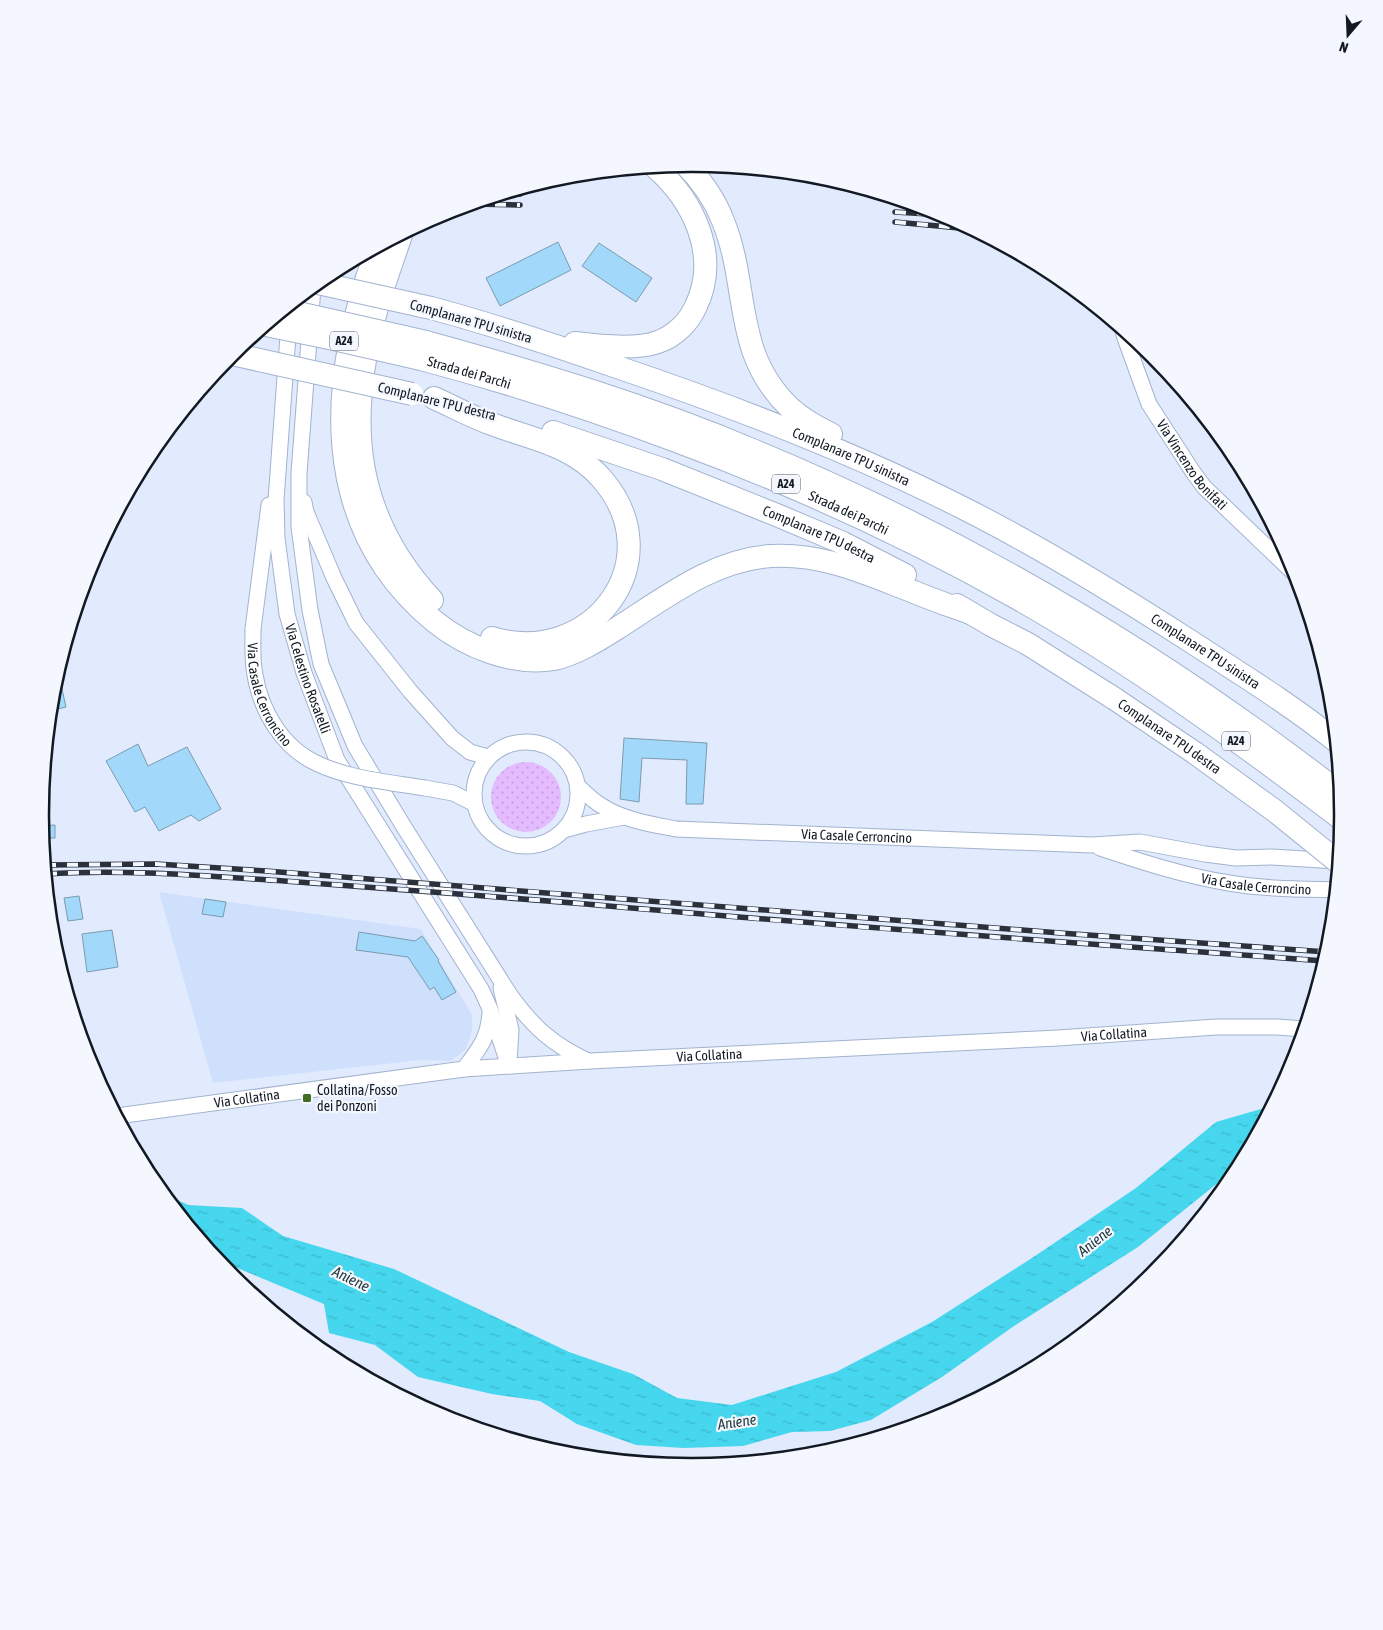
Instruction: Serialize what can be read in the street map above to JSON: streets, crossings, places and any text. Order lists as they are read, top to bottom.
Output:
{
  "streets": {
    "highway": [
      "Complanare TPU sinistra",
      "A24",
      "Strada dei Parchi",
      "Complanare TPU destra"
    ],
    "street": [
      "Via Vincenzo Bonifati",
      "Via Celestino Rosatelli",
      "Via Casale Cerroncino",
      "Via Collatina"
    ]
  },
  "crossings": [
    ["Via Celestino Rosatelli", "Via Casale Cerroncino"],
    ["Via Celestino Rosatelli", "Via Collatina"]
  ],
  "water": ["Aniene"],
  "places": {
    "transit": ["Collatina/Fosso dei Ponzoni"]
  },
  "north": "bottom"
}
